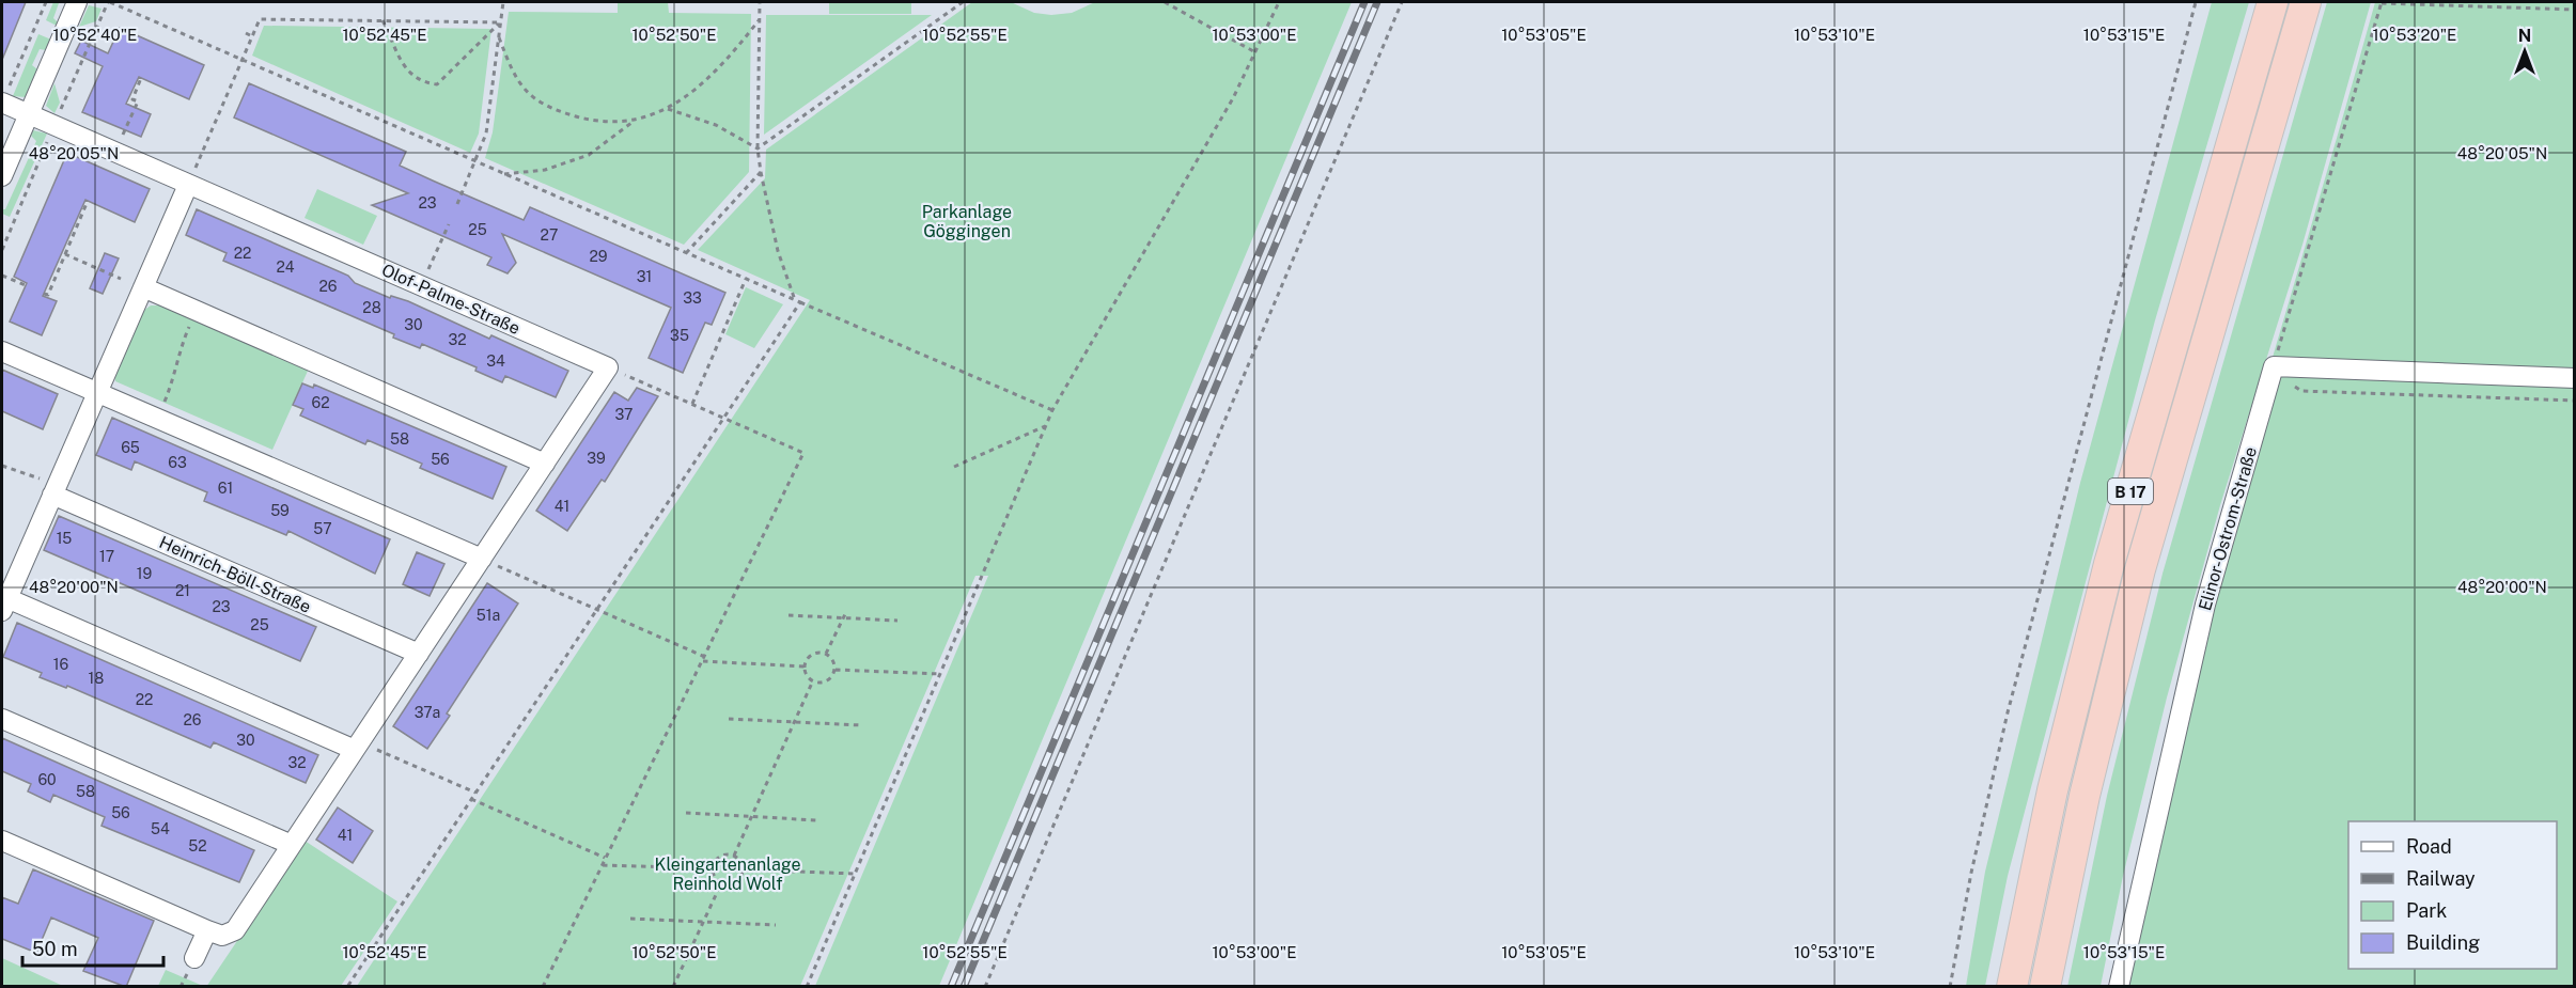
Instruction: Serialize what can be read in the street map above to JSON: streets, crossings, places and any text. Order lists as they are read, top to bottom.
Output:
{
  "streets": {
    "highway": ["B 17"],
    "street": ["Olof-Palme-Straße", "Elinor-Ostrom-Straße", "Heinrich-Böll-Straße"]
  },
  "parks": ["Parkanlage Göggingen", "Kleingartenanlage Reinhold Wolf"],
  "house_numbers": [
    "23",
    "25",
    "27",
    "22",
    "29",
    "24",
    "31",
    "26",
    "33",
    "28",
    "30",
    "35",
    "32",
    "34",
    "62",
    "37",
    "58",
    "65",
    "39",
    "56",
    "63",
    "61",
    "41",
    "59",
    "57",
    "15",
    "17",
    "19",
    "21",
    "23",
    "51a",
    "25",
    "16",
    "18",
    "22",
    "37a",
    "26",
    "30",
    "32",
    "60",
    "58",
    "56",
    "54",
    "41",
    "52"
  ],
  "legend": [
    "Road",
    "Railway",
    "Park",
    "Building"
  ],
  "scale_bar": "50 m",
  "north": "top",
  "coordinates": [
    "10°52'40\"E",
    "10°52'45\"E",
    "10°52'50\"E",
    "10°52'55\"E",
    "10°53'00\"E",
    "10°53'05\"E",
    "10°53'10\"E",
    "10°53'15\"E",
    "10°53'20\"E",
    "48°20'05\"N",
    "48°20'00\"N"
  ]
}
